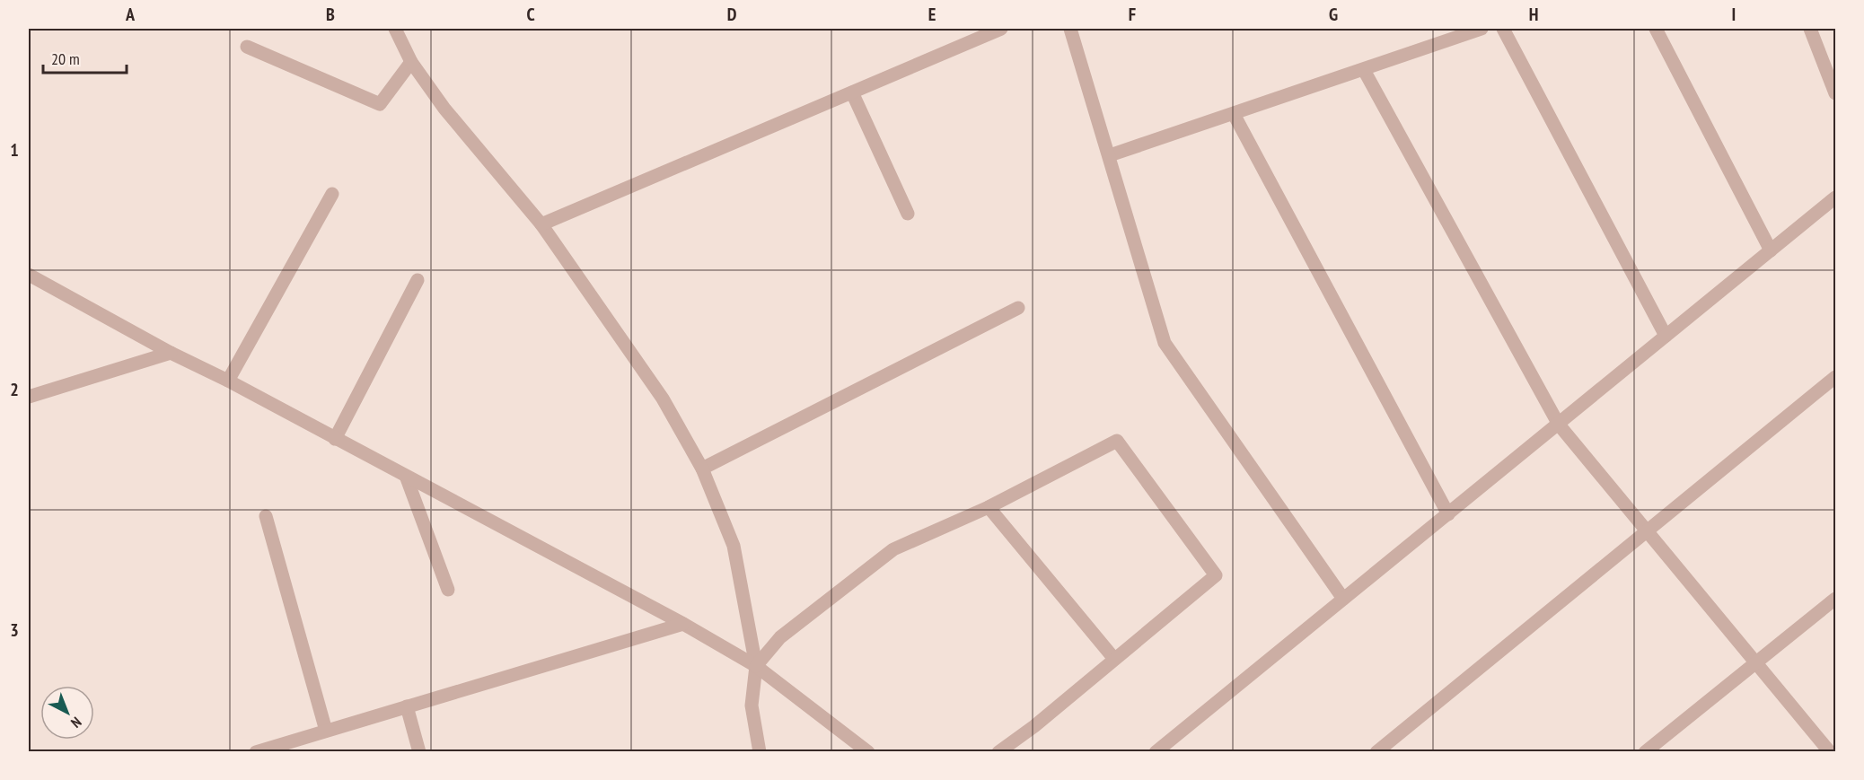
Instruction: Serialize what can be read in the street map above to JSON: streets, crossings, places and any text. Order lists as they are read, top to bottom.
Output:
{
  "scale_bar": "20 m",
  "north": "bottom right",
  "grid": {
    "columns": [
      "A",
      "B",
      "C",
      "D",
      "E",
      "F",
      "G",
      "H",
      "I"
    ],
    "rows": ["1", "2", "3"]
  }
}
